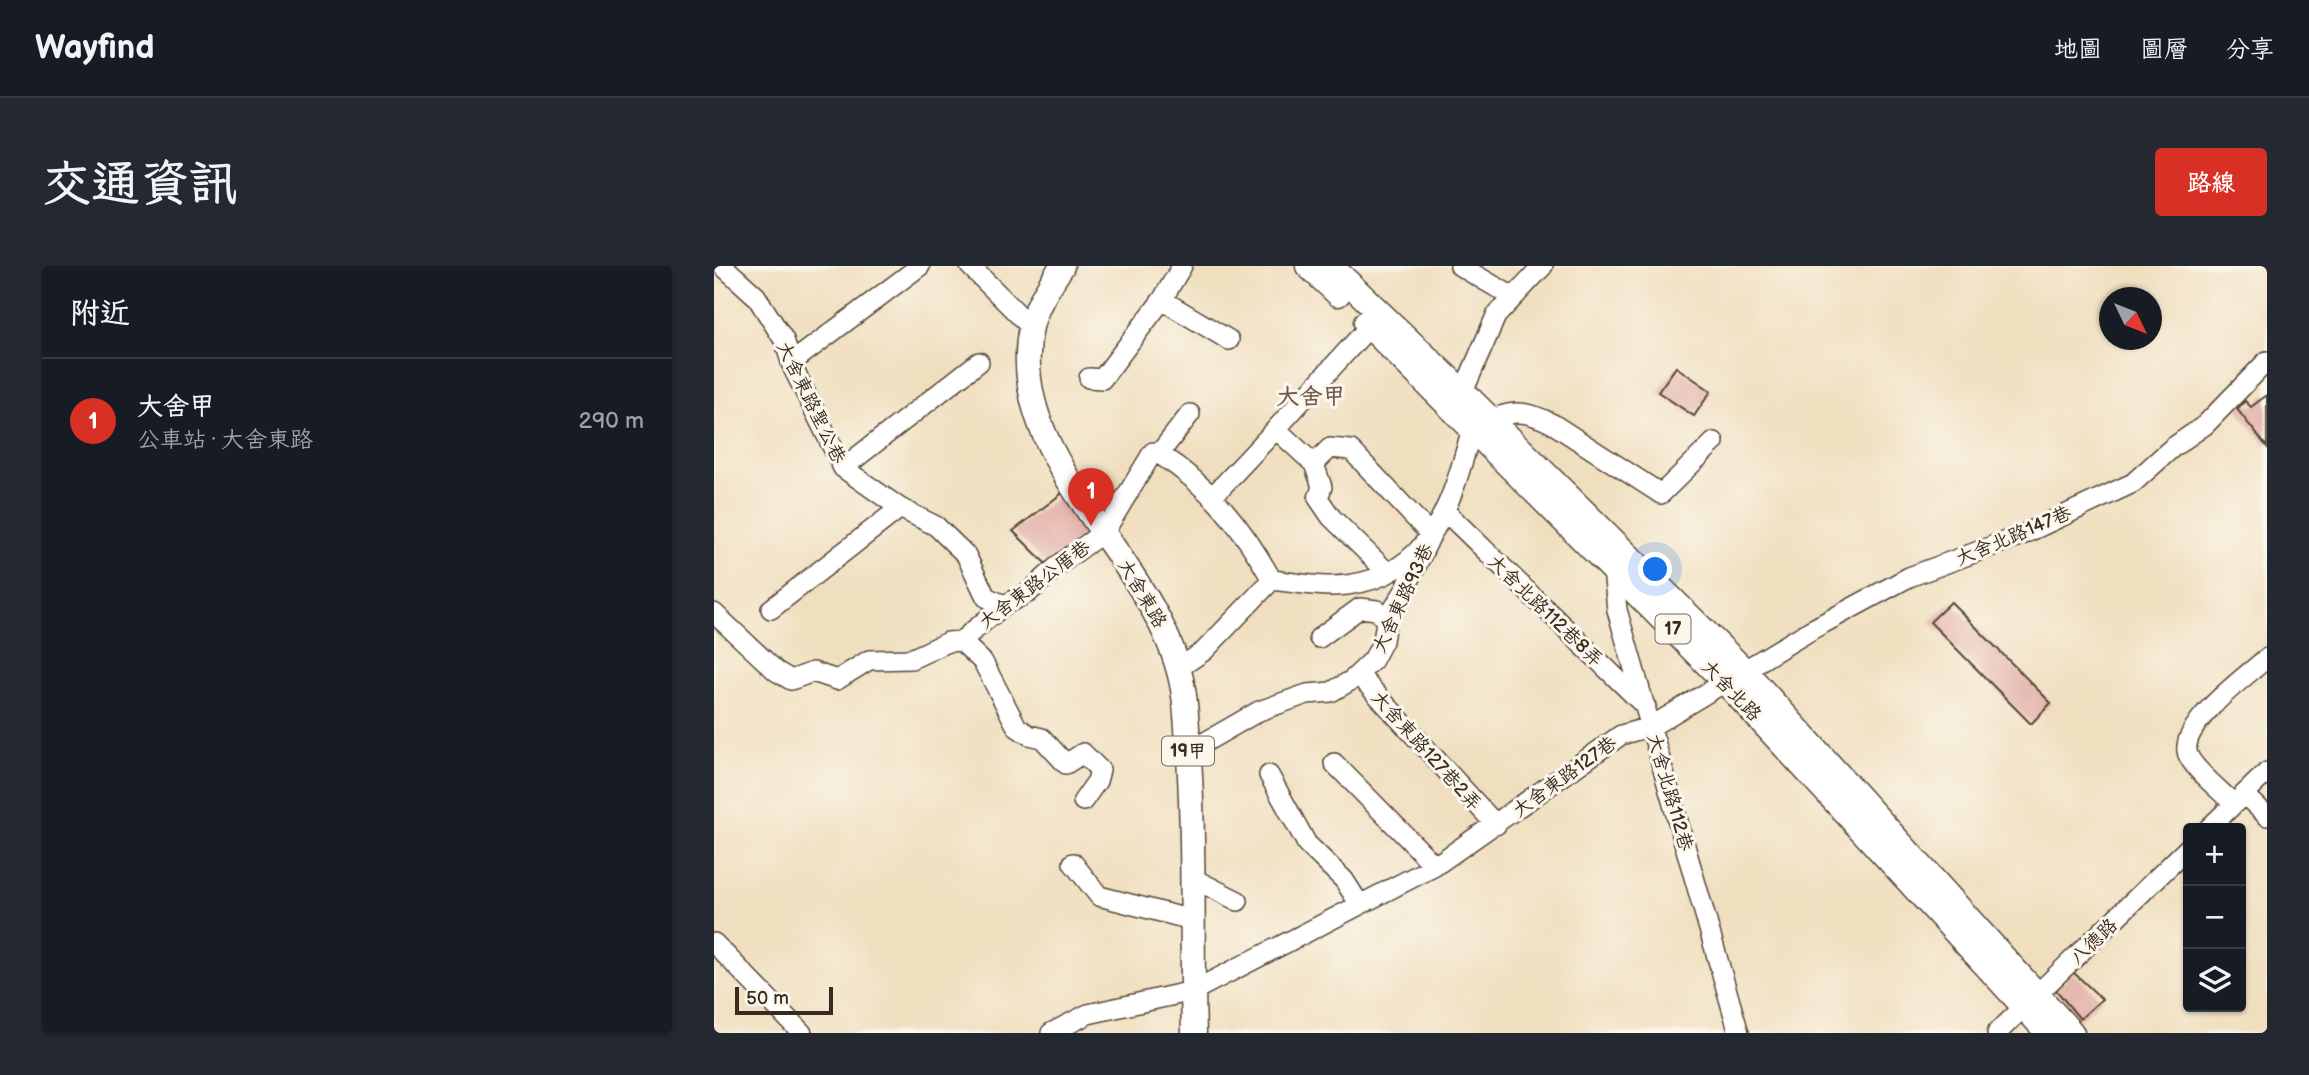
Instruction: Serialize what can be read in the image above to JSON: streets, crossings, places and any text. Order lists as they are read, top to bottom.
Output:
{
  "streets": {
    "main road": [
      "大舍東路",
      "17",
      "大舍北路",
      "19甲"
    ],
    "street": [
      "大舍東路聖公巷",
      "大舍北路147巷",
      "大舍東路公厝巷",
      "大舍東路93巷",
      "大舍北路112巷8弄",
      "大舍東路127巷2弄",
      "大舍東路127巷",
      "大舍北路112巷",
      "八德路"
    ]
  },
  "crossings": [
    ["大舍東路聖公巷", "大舍東路公厝巷"],
    ["大舍北路147巷", "大舍北路"],
    ["大舍北路147巷", "大舍東路127巷"],
    ["大舍東路公厝巷", "大舍東路"],
    ["大舍東路", "大舍東路93巷"],
    ["大舍東路", "大舍東路127巷"],
    ["大舍東路93巷", "大舍東路127巷2弄"],
    ["大舍北路112巷8弄", "大舍東路127巷"],
    ["大舍北路112巷8弄", "大舍北路112巷"],
    ["17", "大舍北路"],
    ["17", "八德路"],
    ["大舍北路", "大舍東路127巷"],
    ["大舍北路", "大舍北路112巷"],
    ["大舍北路", "八德路"],
    ["大舍東路127巷2弄", "大舍東路127巷"],
    ["大舍東路127巷", "大舍北路112巷"]
  ],
  "districts": ["大舍甲"],
  "scale_bar": "50 m",
  "north": "bottom right",
  "page": {
    "header": "Wayfind",
    "nav": ["地圖", "圖層", "分享"],
    "buttons": "路線",
    "title": "交通資訊",
    "heading": "附近",
    "list": [
      {
        "mark": "1",
        "name": "大舍甲",
        "note": "公車站 · 大舍東路",
        "value": "290 m"
      }
    ],
    "pins": "1",
    "map_buttons": ["+", "−"],
    "scale": "50 m"
  }
}
